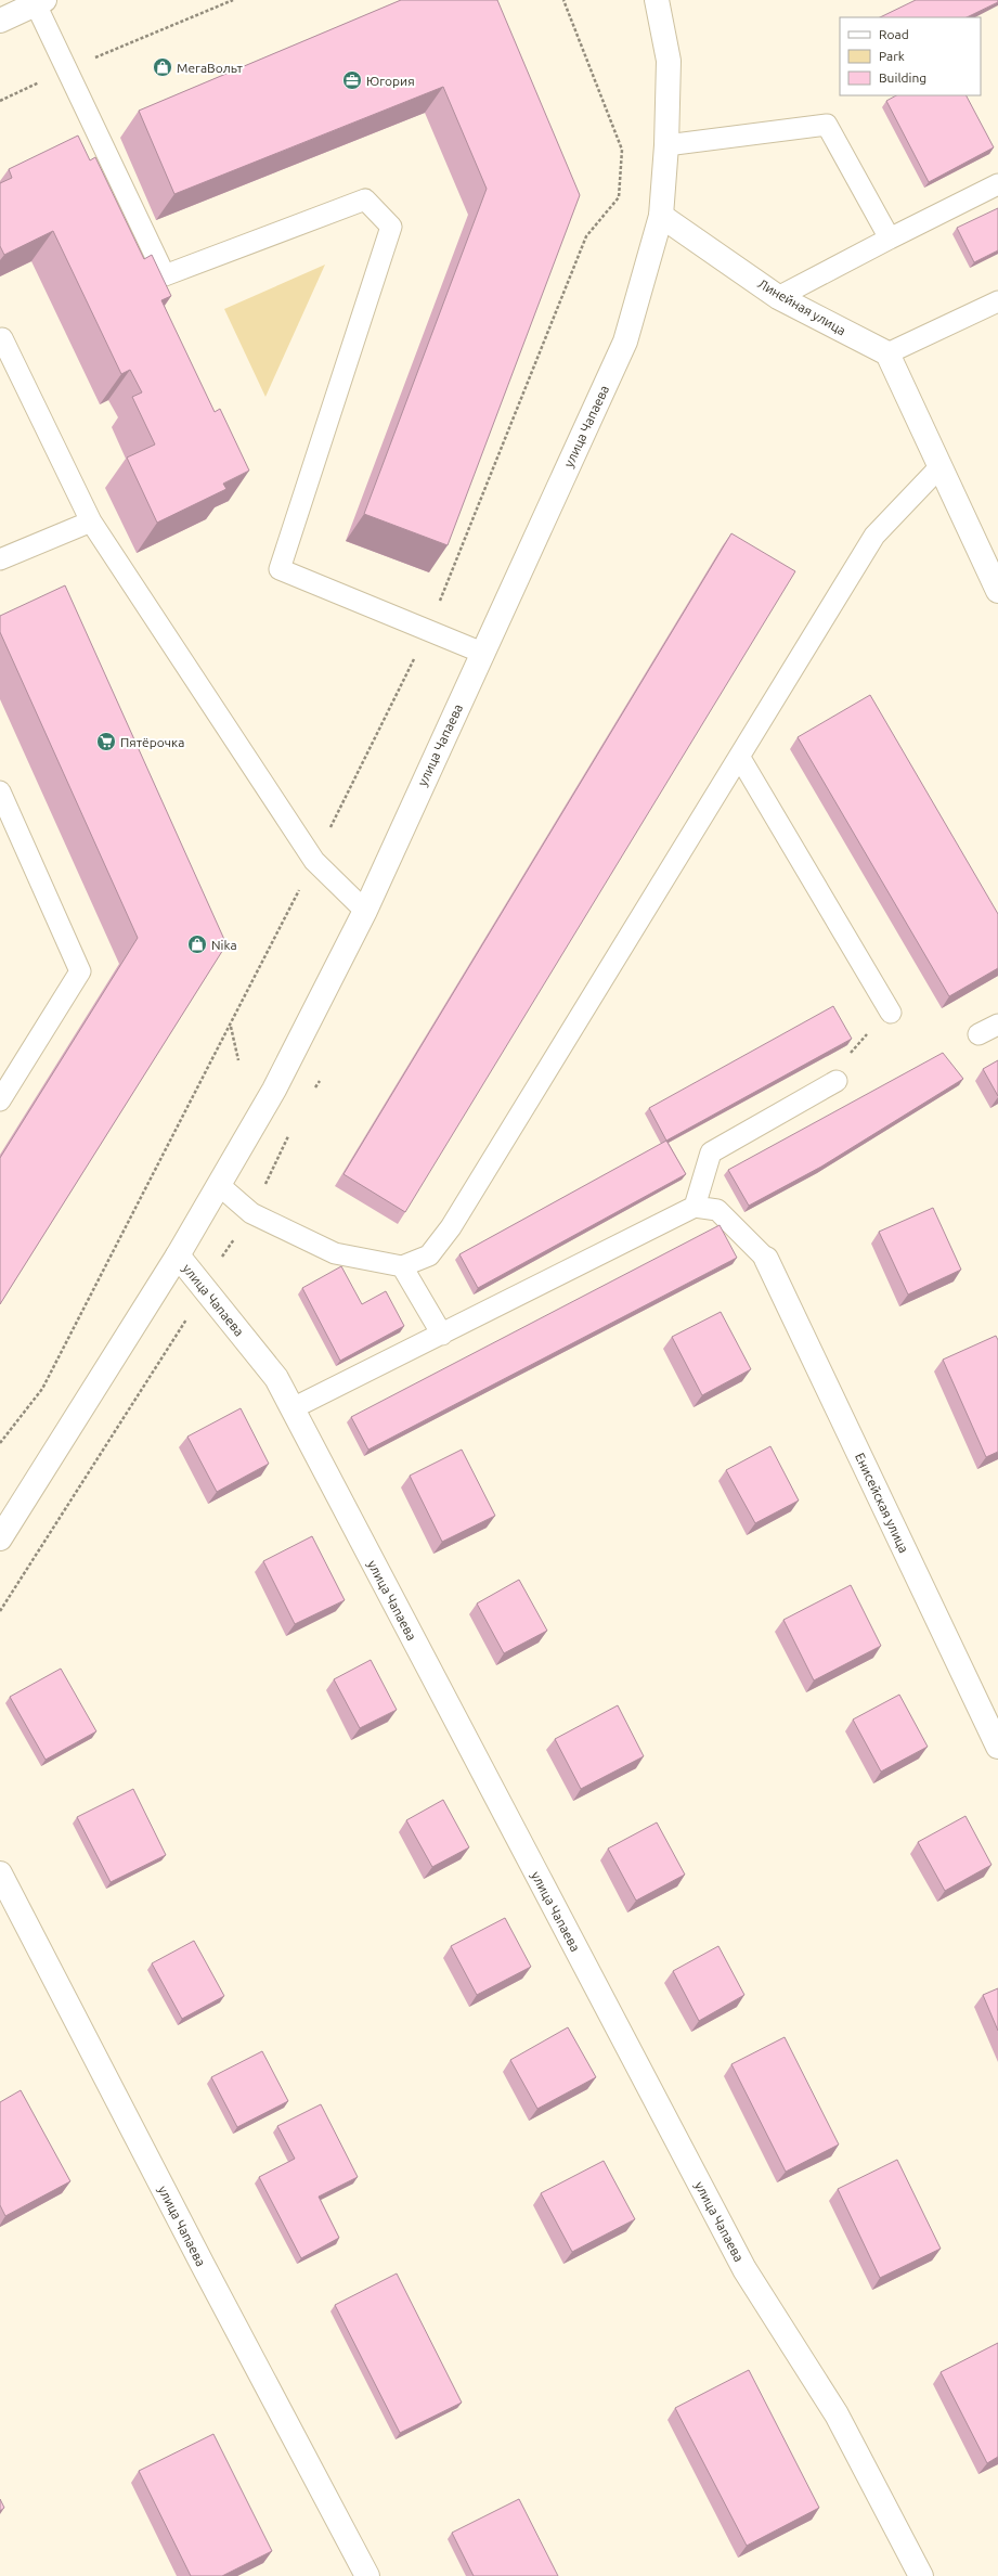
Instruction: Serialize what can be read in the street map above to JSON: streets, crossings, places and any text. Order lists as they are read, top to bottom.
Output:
{
  "streets": {
    "street": ["Линейная улица", "улица Чапаева", "Енисейская улица"]
  },
  "crossings": [
    ["Линейная улица", "улица Чапаева"]
  ],
  "places": {
    "shop": ["МегаВольт", "Nika"],
    "office": ["Югория"],
    "supermarket": ["Пятёрочка"]
  },
  "legend": ["Road", "Park", "Building"]
}
